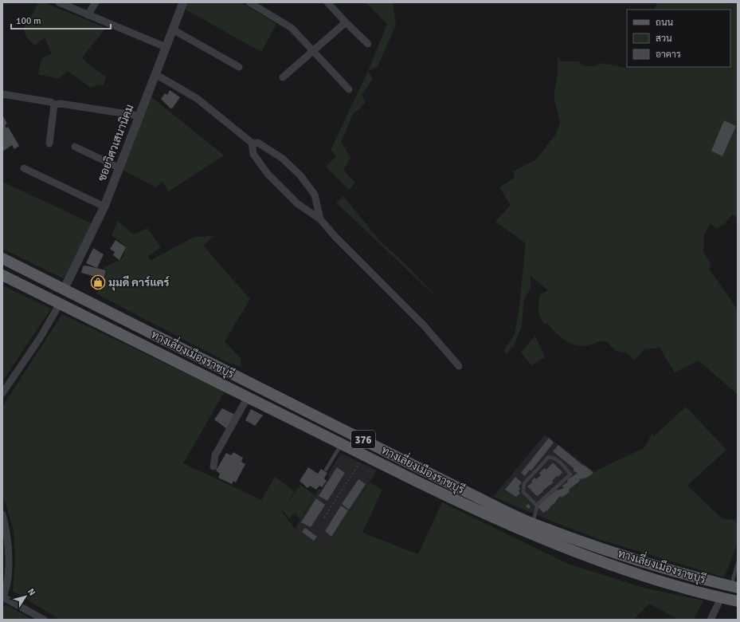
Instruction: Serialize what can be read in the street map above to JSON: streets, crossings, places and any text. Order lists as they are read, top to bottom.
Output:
{
  "streets": {
    "main road": ["ทางเลี่ยงเมืองราชบุรี", "376"],
    "street": ["ซอยวิศวเสนานิคม"]
  },
  "crossings": [
    ["ซอยวิศวเสนานิคม", "ทางเลี่ยงเมืองราชบุรี"]
  ],
  "places": {
    "shop": ["มุมดี คาร์แคร์"]
  },
  "legend": ["ถนน", "สวน", "อาคาร"],
  "scale_bar": "100 m",
  "north": "top right"
}
